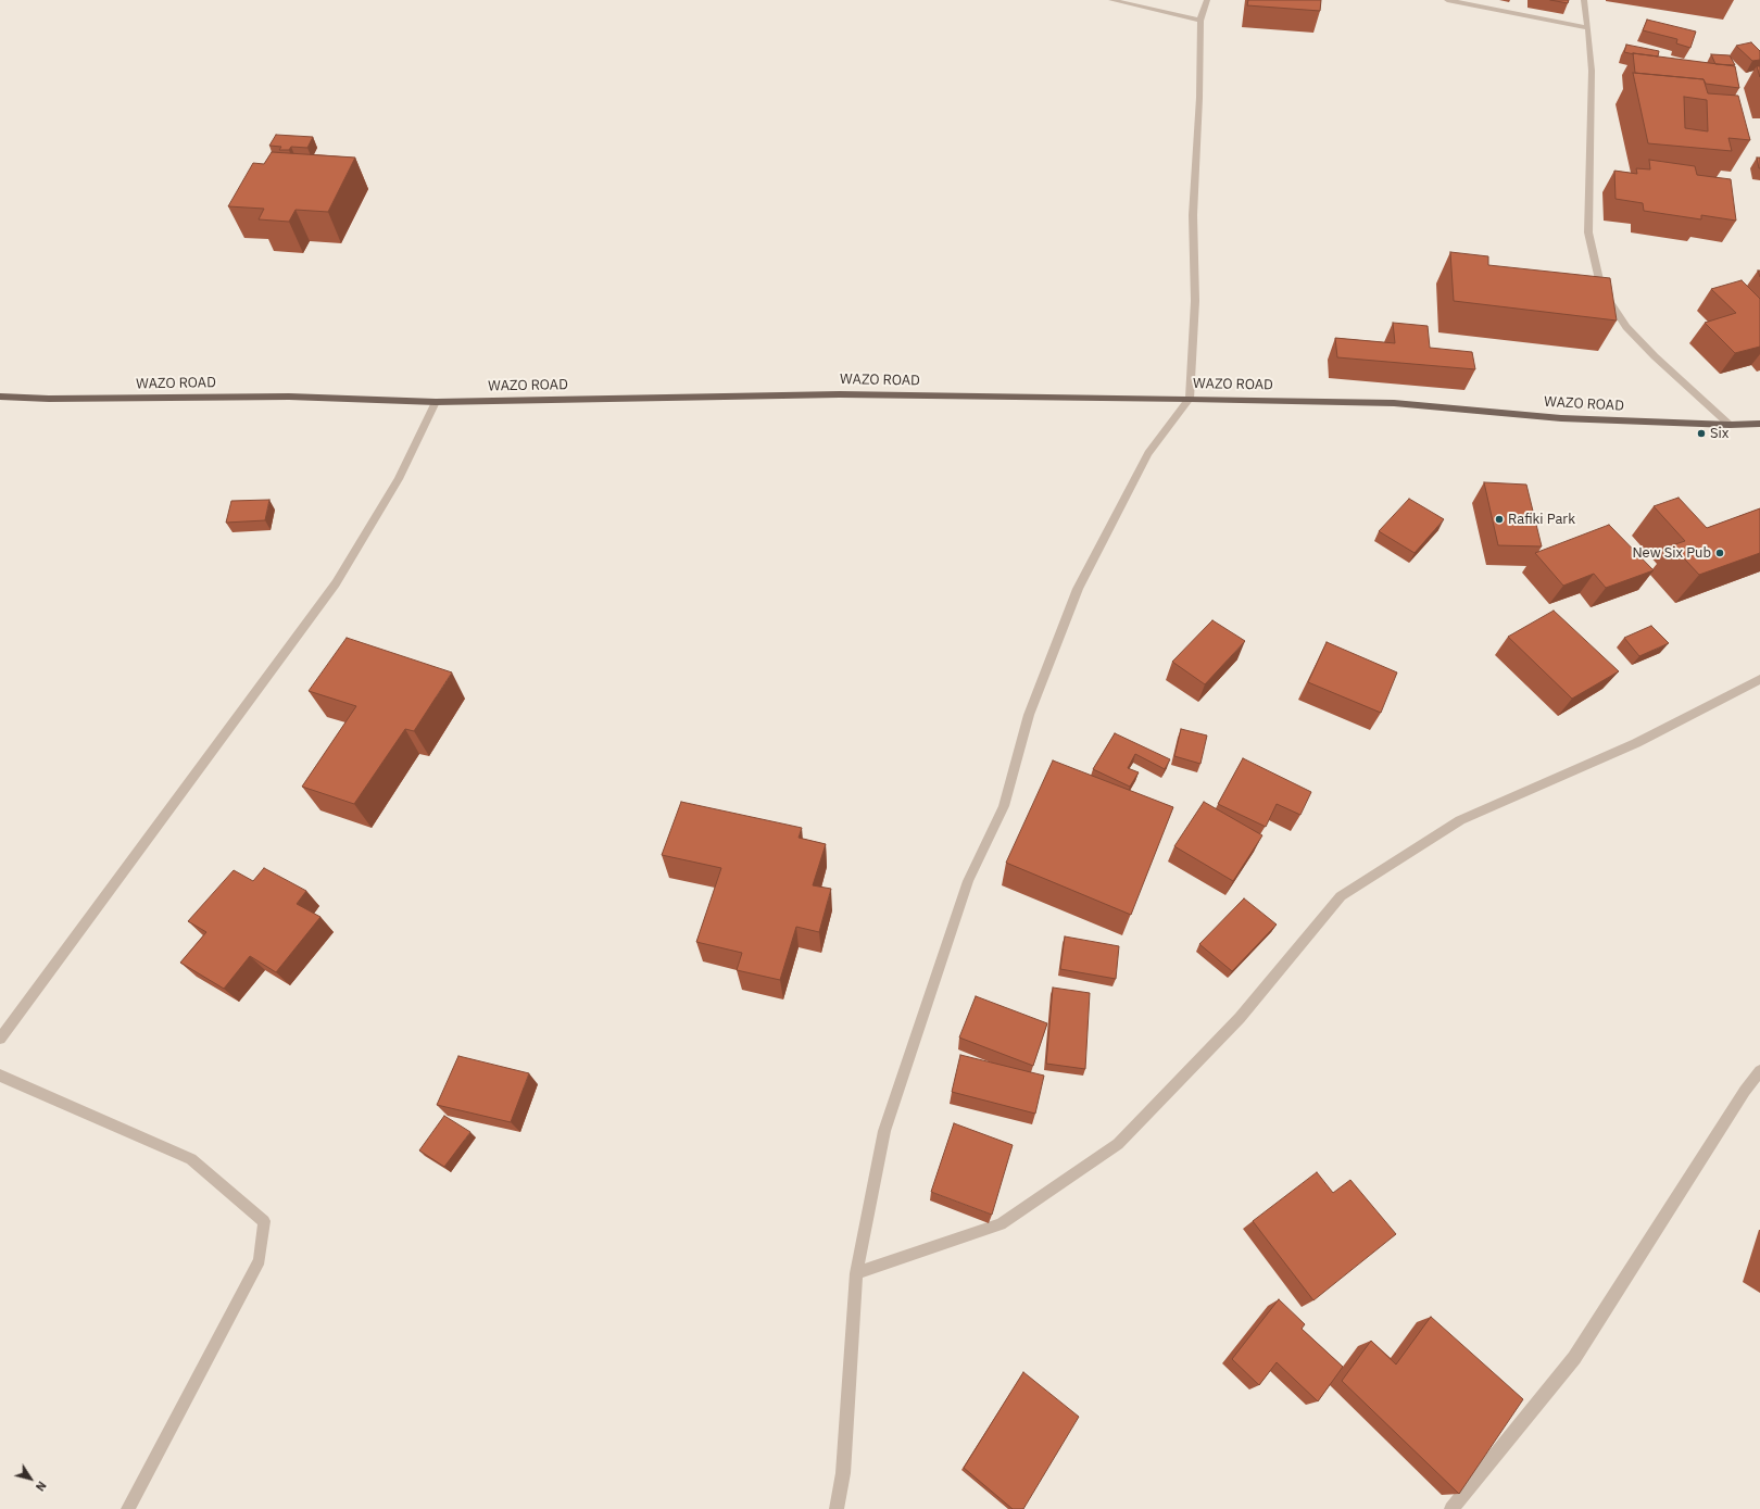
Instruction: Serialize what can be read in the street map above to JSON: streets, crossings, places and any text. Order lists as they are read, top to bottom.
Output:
{
  "streets": {
    "main road": ["WAZO ROAD"]
  },
  "places": ["Six", "Rafiki Park", "New Six Pub"],
  "north": "bottom right"
}
